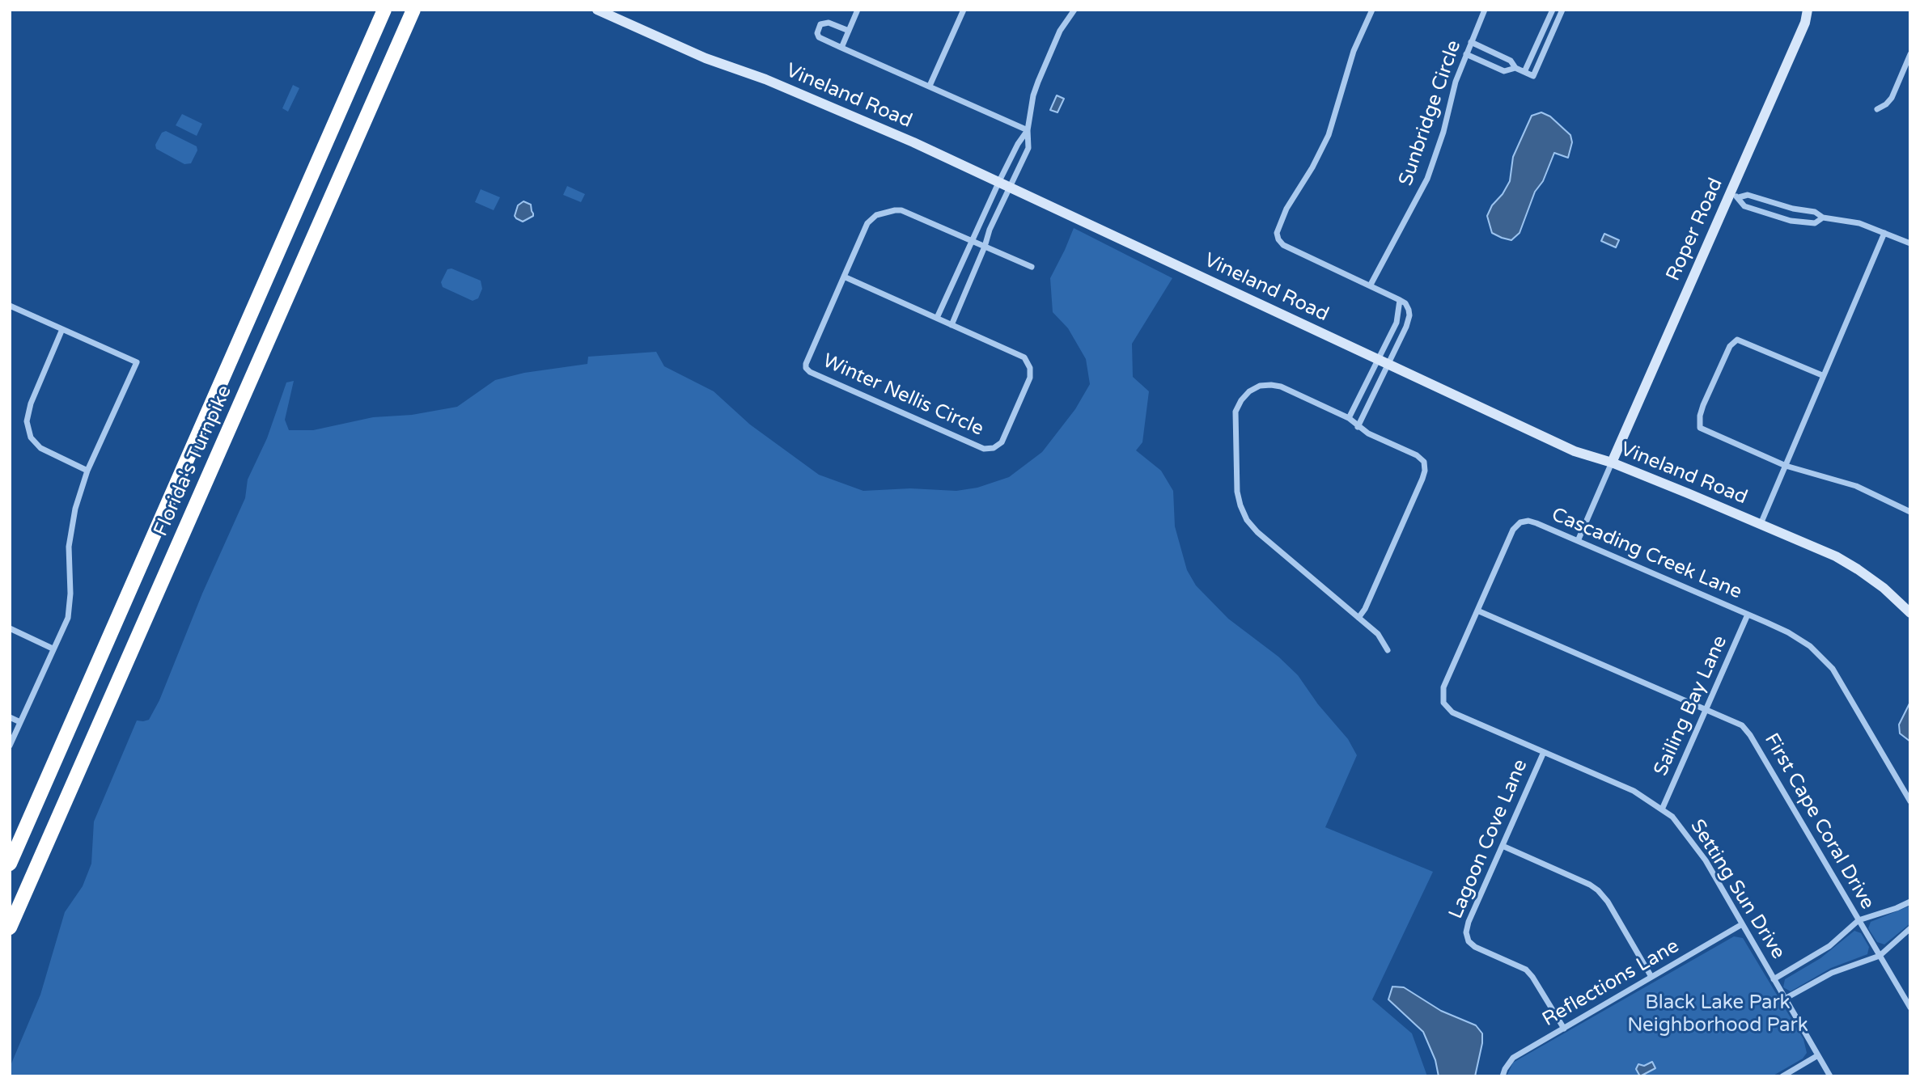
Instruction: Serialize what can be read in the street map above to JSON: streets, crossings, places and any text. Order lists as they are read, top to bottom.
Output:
{
  "streets": {
    "highway": ["Florida's Turnpike"],
    "main road": ["Vineland Road", "Roper Road"],
    "street": [
      "Sunbridge Circle",
      "Winter Nellis Circle",
      "Cascading Creek Lane",
      "Sailing Bay Lane",
      "First Cape Coral Drive",
      "Lagoon Cove Lane",
      "Setting Sun Drive",
      "Reflections Lane"
    ]
  },
  "crossings": [
    ["Vineland Road", "Roper Road"],
    ["Cascading Creek Lane", "Sailing Bay Lane"],
    ["Cascading Creek Lane", "First Cape Coral Drive"],
    ["Cascading Creek Lane", "Lagoon Cove Lane"],
    ["Cascading Creek Lane", "Setting Sun Drive"],
    ["Sailing Bay Lane", "First Cape Coral Drive"],
    ["Sailing Bay Lane", "Setting Sun Drive"],
    ["Lagoon Cove Lane", "Setting Sun Drive"],
    ["Lagoon Cove Lane", "Reflections Lane"],
    ["Setting Sun Drive", "Reflections Lane"]
  ],
  "parks": ["Black Lake Park Neighborhood Park"]
}
